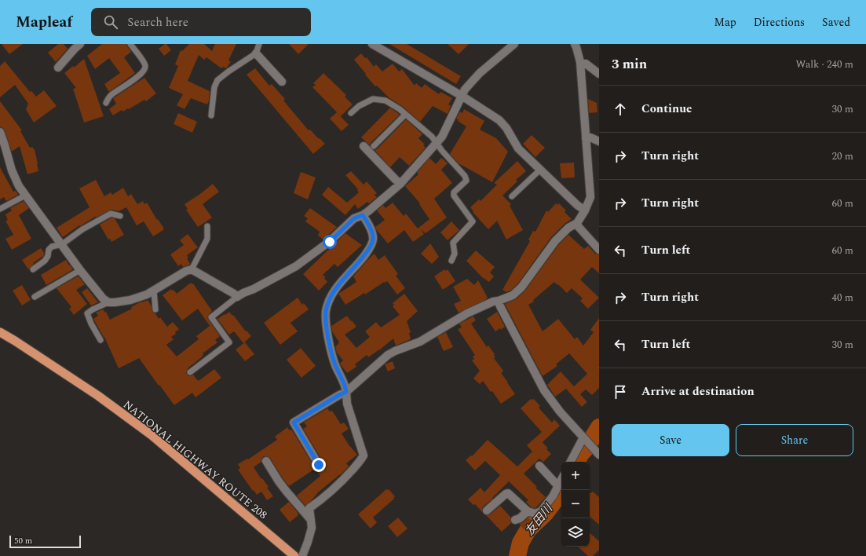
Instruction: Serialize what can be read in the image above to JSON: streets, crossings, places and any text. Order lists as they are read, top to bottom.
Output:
{
  "streets": {
    "highway": ["NATIONAL HIGHWAY ROUTE 208"]
  },
  "water": ["友田川"],
  "scale_bar": "50 m",
  "page": {
    "header": "Mapleaf",
    "search": "Search here",
    "nav": ["Map", "Directions", "Saved"],
    "heading": ["3 min", "Walk · 240 m"],
    "list": [
      ["Continue", "30 m"],
      ["Turn right", "20 m"],
      ["Turn right", "60 m"],
      ["Turn left", "60 m"],
      ["Turn right", "40 m"],
      ["Turn left", "30 m"],
      "Arrive at destination"
    ],
    "buttons": ["Save", "Share"],
    "map_buttons": ["+", "−"],
    "scale": "50 m"
  }
}
